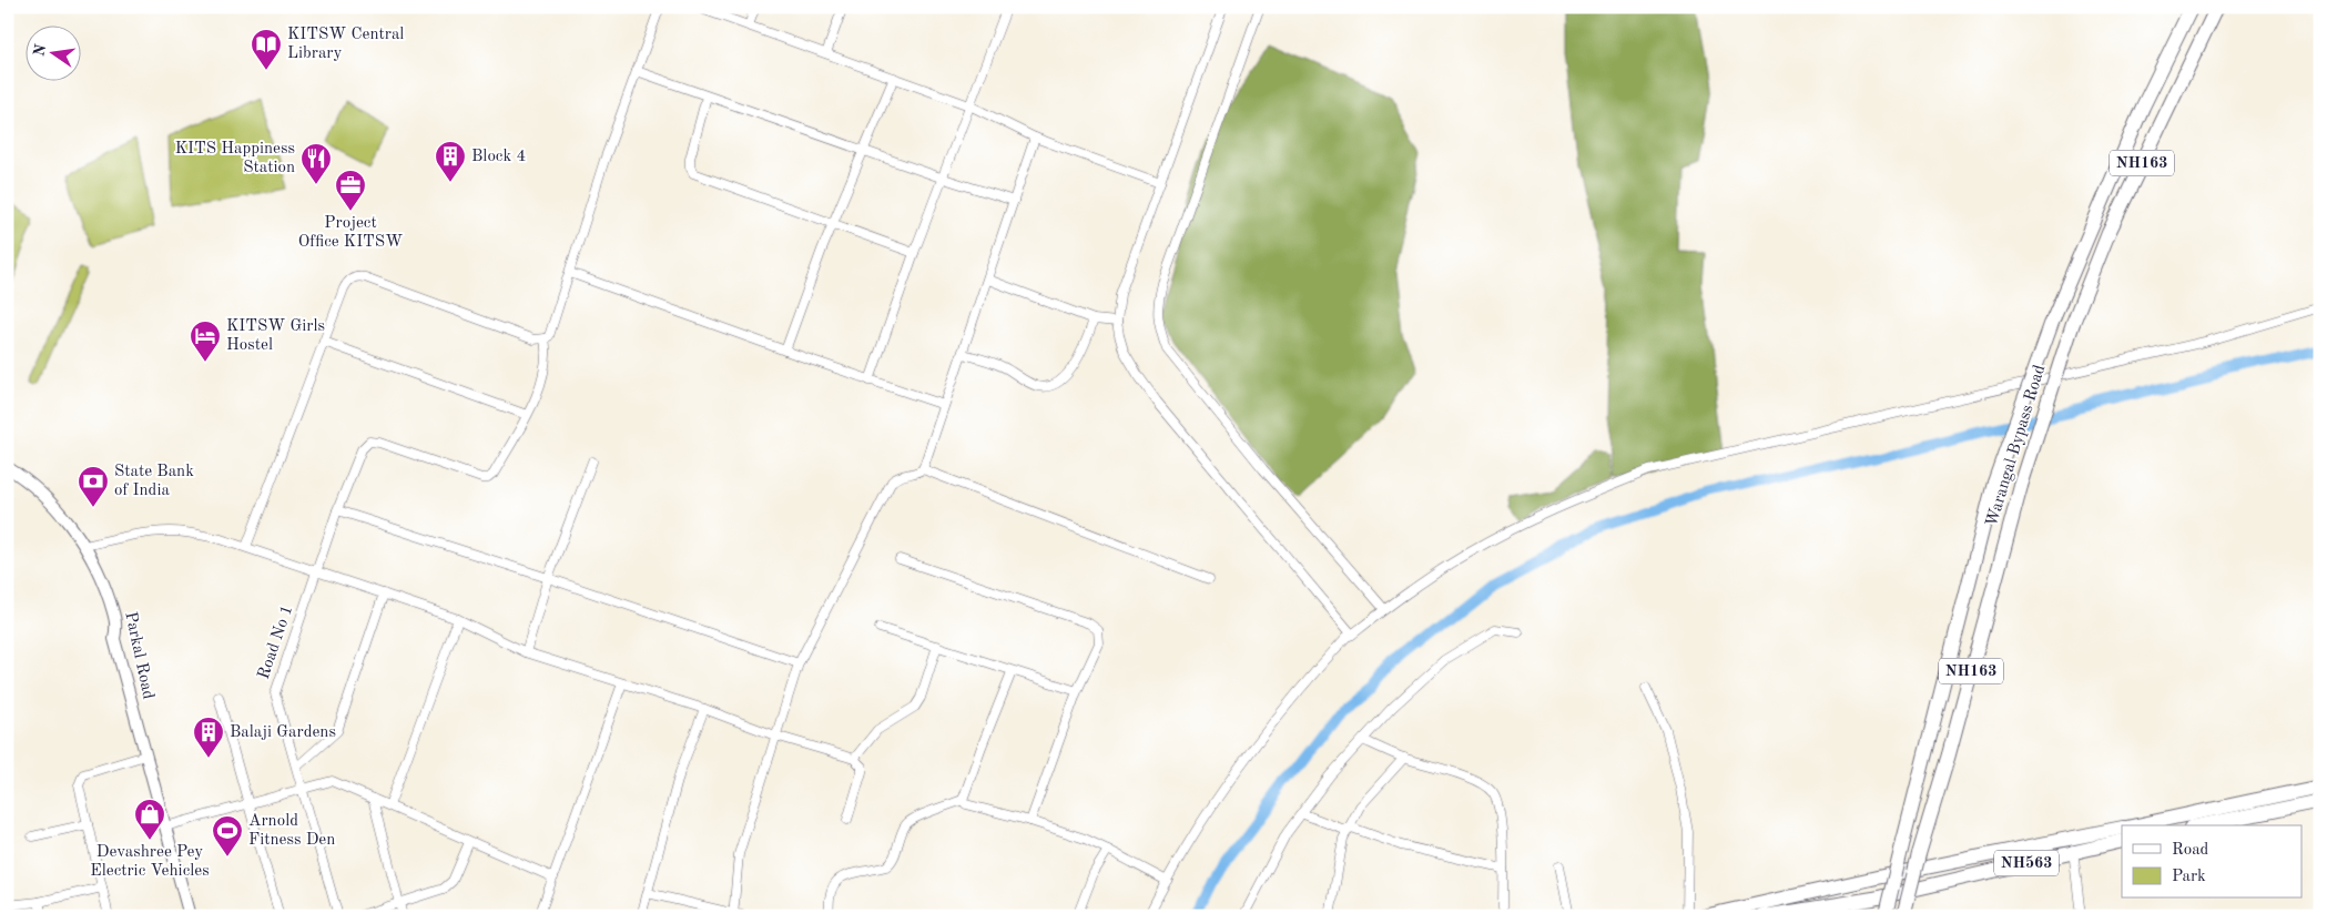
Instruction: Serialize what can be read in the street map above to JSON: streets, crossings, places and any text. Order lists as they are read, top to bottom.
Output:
{
  "streets": {
    "highway": ["NH163", "Warangal Bypass Road", "NH563"],
    "street": ["Road No 1", "Parkal Road"]
  },
  "places": {
    "library": ["KITSW Central Library"],
    "building": ["Block 4", "Balaji Gardens"],
    "restaurant": ["KITS Happiness Station"],
    "office": ["Project Office KITSW"],
    "hotel": ["KITSW Girls Hostel"],
    "bank": ["State Bank of India"],
    "shop": ["Devashree Pey Electric Vehicles"],
    "sports": ["Arnold Fitness Den"]
  },
  "legend": ["Road", "Park"],
  "north": "left"
}
